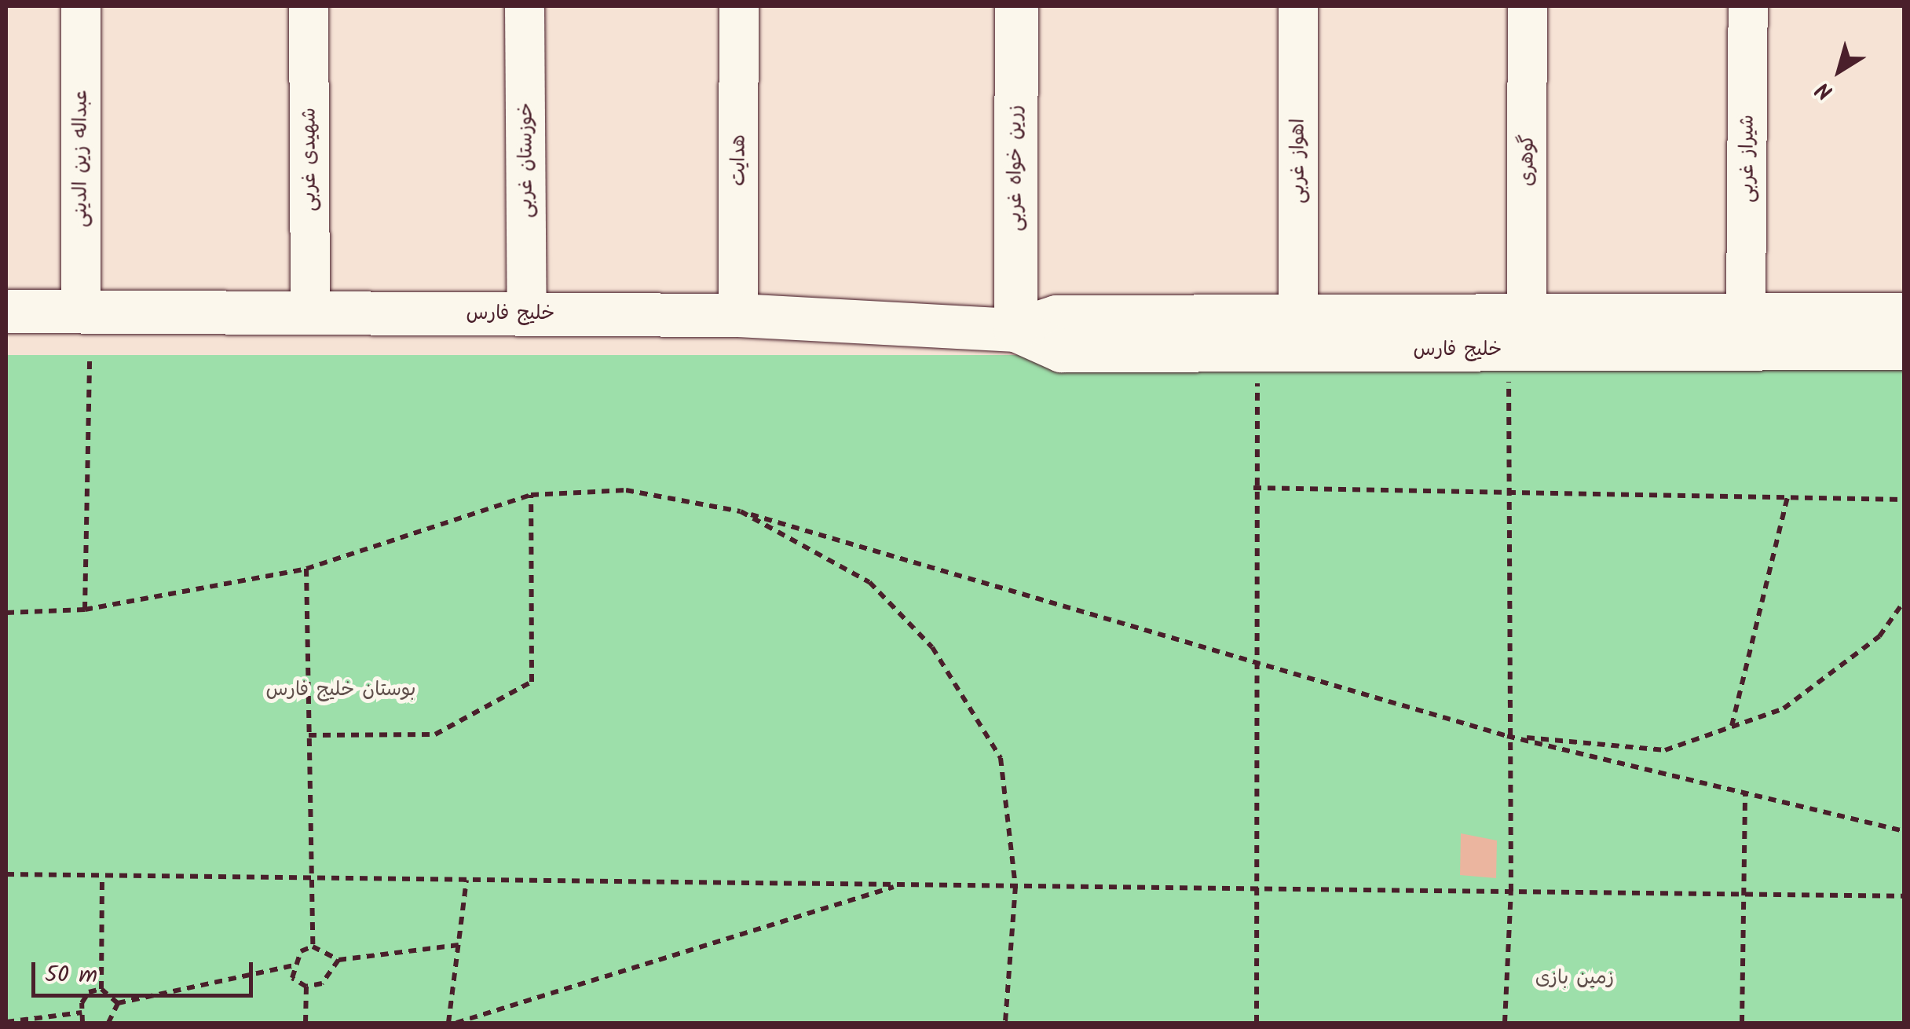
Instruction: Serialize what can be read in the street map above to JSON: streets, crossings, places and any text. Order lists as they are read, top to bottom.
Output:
{
  "streets": {
    "main road": ["زرین خواه غربی", "خلیج فارس"],
    "street": [
      "عبداله زین الدینی",
      "شیراز غربی",
      "شهیدی غربی",
      "خوزستان غربی",
      "هدایت",
      "گوهری",
      "اهواز غربی"
    ]
  },
  "crossings": [
    ["عبداله زین الدینی", "خلیج فارس"],
    ["شیراز غربی", "خلیج فارس"],
    ["شهیدی غربی", "خلیج فارس"],
    ["خوزستان غربی", "خلیج فارس"],
    ["هدایت", "خلیج فارس"],
    ["گوهری", "خلیج فارس"],
    ["اهواز غربی", "خلیج فارس"],
    ["زرین خواه غربی", "خلیج فارس"]
  ],
  "parks": ["بوستان خلیج فارس", "زمین بازی"],
  "scale_bar": "50 m",
  "north": "bottom left"
}
